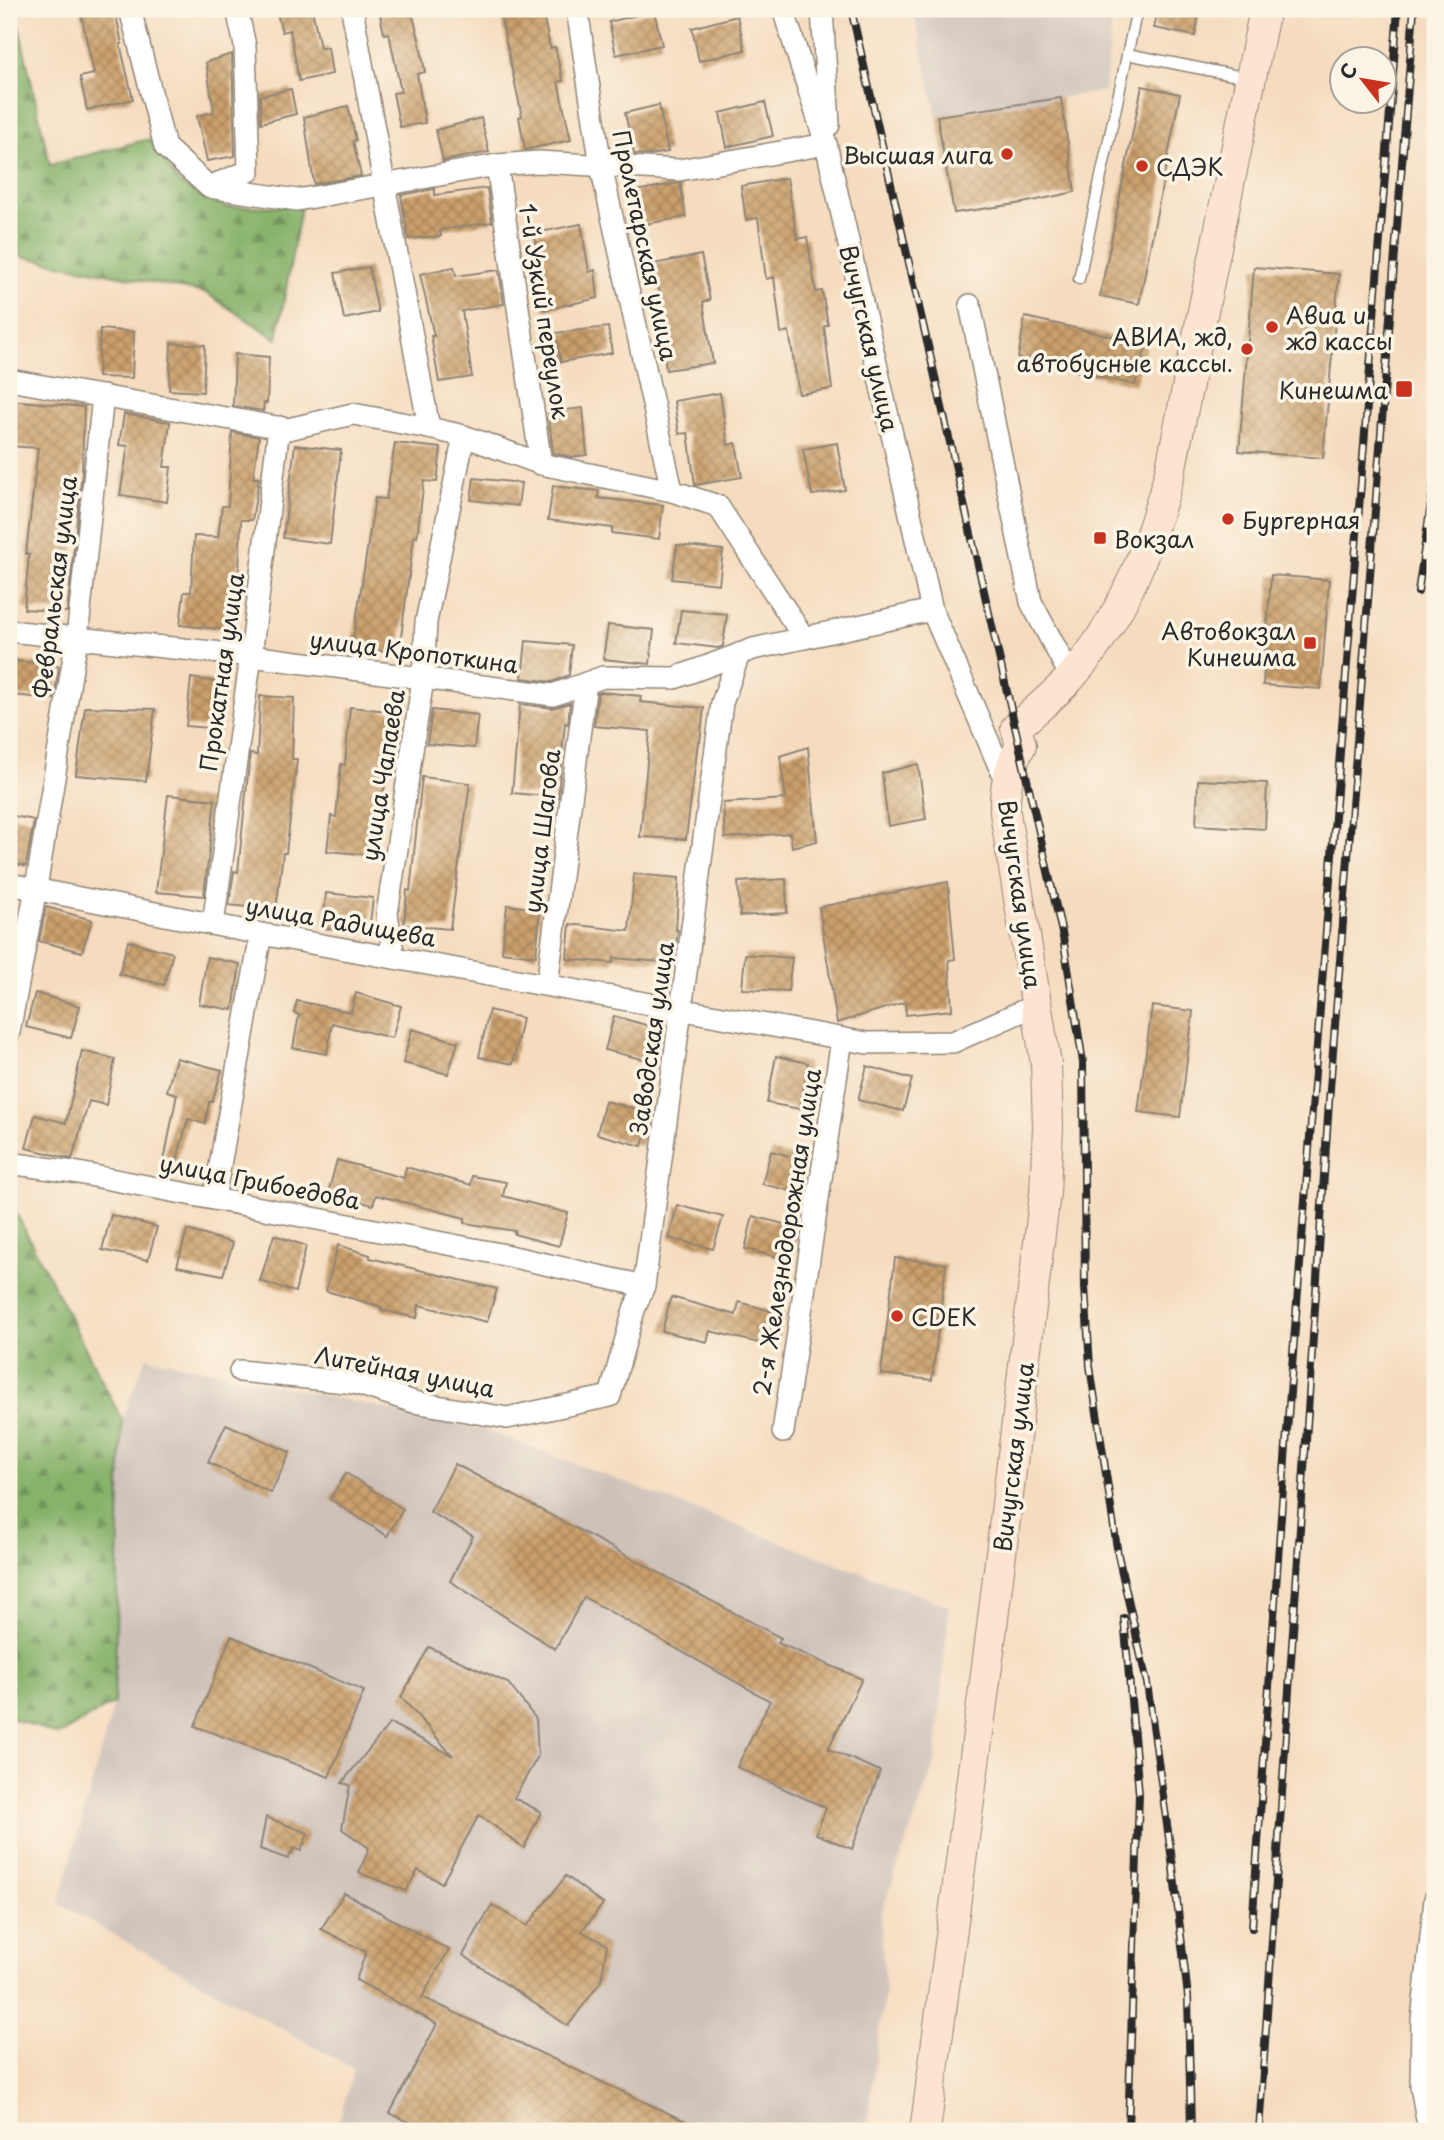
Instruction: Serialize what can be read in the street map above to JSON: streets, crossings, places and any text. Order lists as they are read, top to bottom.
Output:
{
  "streets": {
    "main road": ["Вичугская улица"],
    "street": [
      "Пролетарская улица",
      "1-й Узкий переулок",
      "Февральская улица",
      "улица Кропоткина",
      "Прокатная улица",
      "улица Чапаева",
      "улица Шагова",
      "улица Радищева",
      "Заводская улица",
      "улица Грибоедова",
      "2-я Железнодорожная улица",
      "Литейная улица"
    ]
  },
  "crossings": [
    ["Вичугская улица", "улица Кропоткина"],
    ["Февральская улица", "улица Кропоткина"],
    ["Февральская улица", "улица Радищева"],
    ["улица Кропоткина", "Прокатная улица"],
    ["улица Кропоткина", "улица Чапаева"],
    ["улица Кропоткина", "улица Шагова"],
    ["улица Кропоткина", "Заводская улица"],
    ["Прокатная улица", "улица Радищева"],
    ["улица Чапаева", "улица Радищева"],
    ["улица Шагова", "улица Радищева"],
    ["улица Радищева", "Заводская улица"],
    ["Заводская улица", "улица Грибоедова"],
    ["Заводская улица", "Литейная улица"],
    ["улица Грибоедова", "Литейная улица"]
  ],
  "places": {
    "other": [
      "Высшая лига",
      "СДЭК",
      "Авиа и жд кассы",
      "АВИА, жд, автобусные кассы.",
      "Бургерная",
      "CDEK"
    ],
    "transit": ["Кинешма", "Вокзал", "Автовокзал Кинешма"]
  },
  "north": "top left"
}
